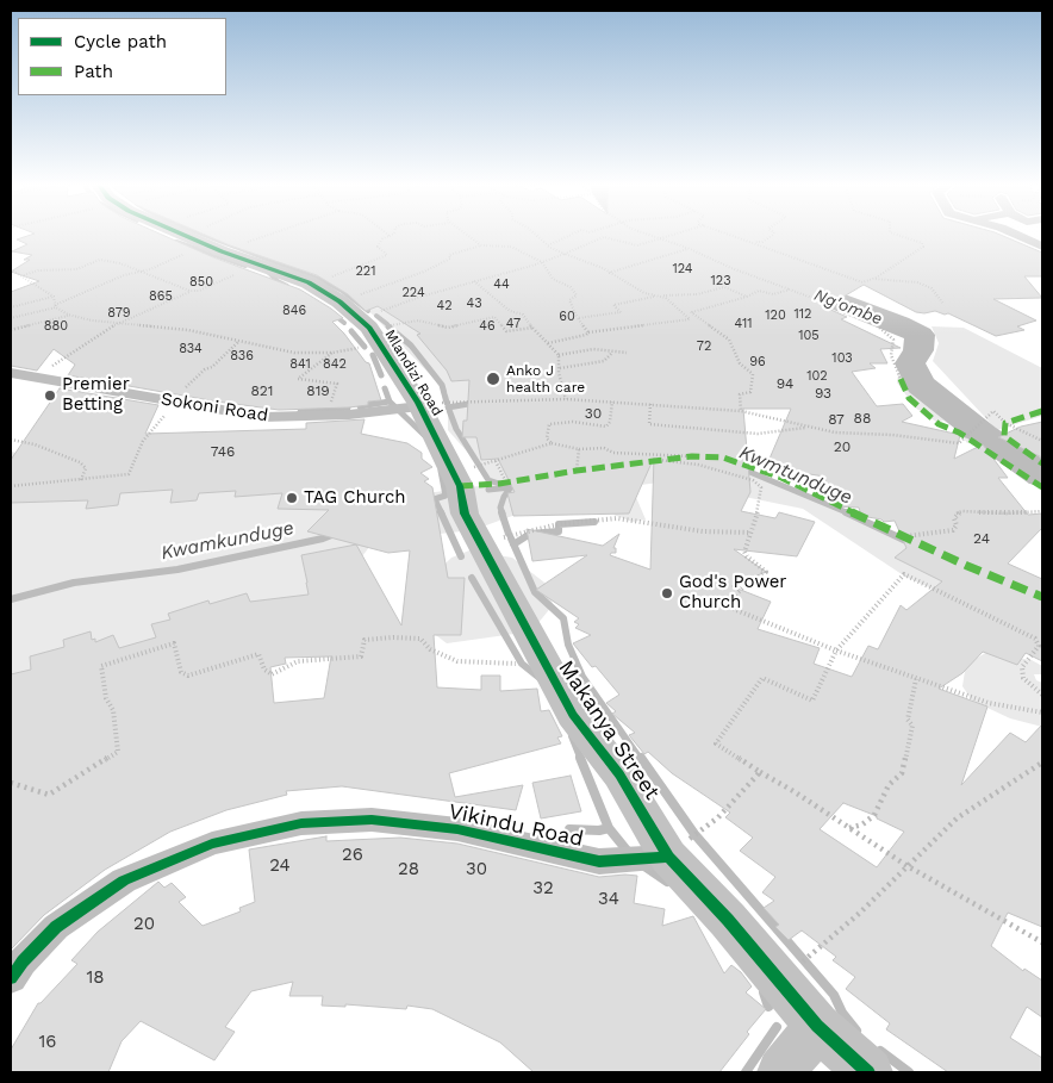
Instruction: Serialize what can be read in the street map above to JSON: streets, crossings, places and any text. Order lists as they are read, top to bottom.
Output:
{
  "streets": {
    "street": [
      "Mlandizi Road",
      "Sokoni Road",
      "Makanya Street",
      "Vikindu Road"
    ]
  },
  "crossings": [
    ["Mlandizi Road", "Sokoni Road"],
    ["Mlandizi Road", "Makanya Street"],
    ["Makanya Street", "Vikindu Road"]
  ],
  "water": ["Ng'ombe", "Kwmtunduge", "Kwamkunduge"],
  "places": [
    "Anko J health care",
    "Premier Betting",
    "TAG Church",
    "God's Power Church"
  ],
  "house_numbers": [
    "124",
    "221",
    "123",
    "850",
    "44",
    "224",
    "865",
    "43",
    "42",
    "846",
    "879",
    "112",
    "120",
    "60",
    "47",
    "411",
    "880",
    "46",
    "105",
    "72",
    "834",
    "836",
    "103",
    "96",
    "841",
    "842",
    "102",
    "94",
    "821",
    "819",
    "93",
    "30",
    "88",
    "87",
    "20",
    "746",
    "24",
    "26",
    "24",
    "28",
    "30",
    "32",
    "34",
    "20",
    "18",
    "16"
  ],
  "legend": ["Cycle path", "Path"]
}
